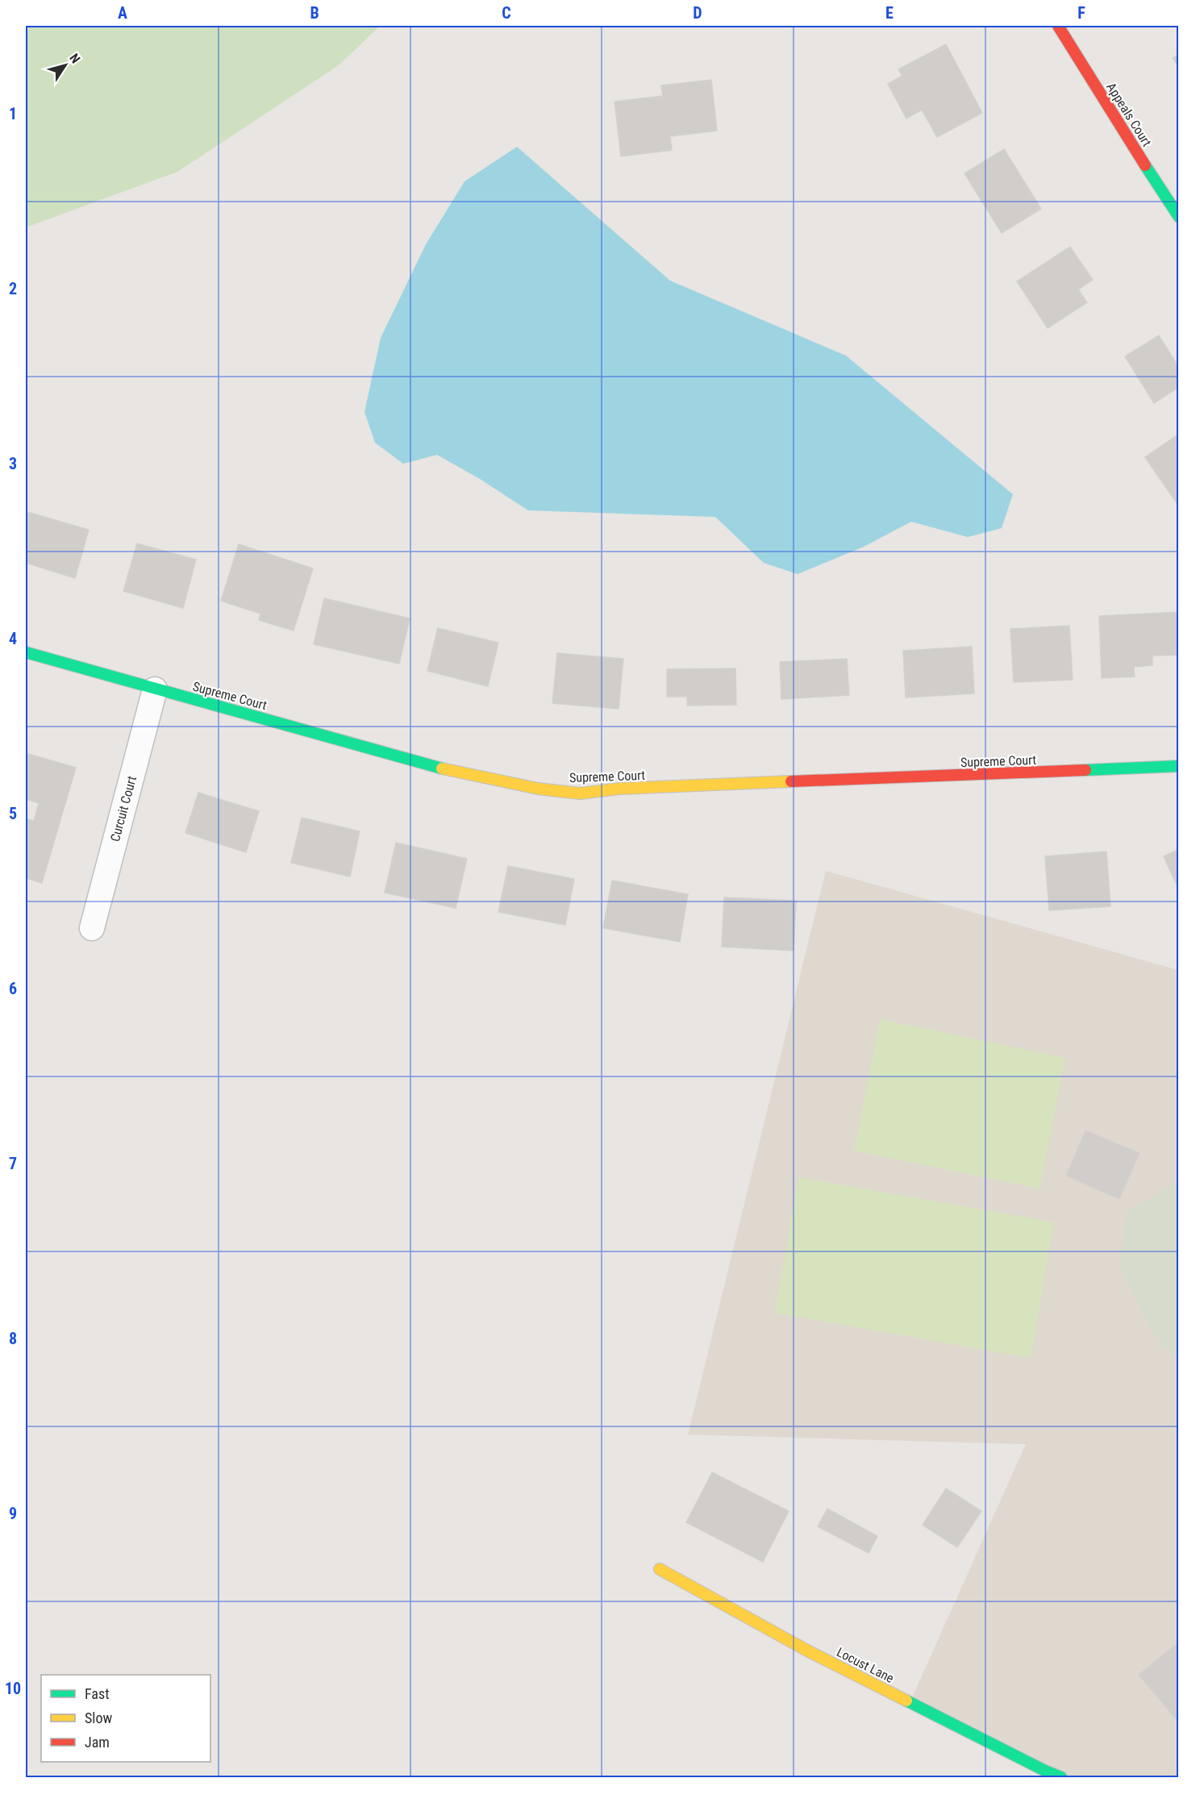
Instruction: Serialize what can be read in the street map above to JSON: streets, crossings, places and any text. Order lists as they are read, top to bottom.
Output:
{
  "streets": {
    "street": [
      "Appeals Court",
      "Supreme Court",
      "Curcuit Court",
      "Locust Lane"
    ]
  },
  "crossings": [
    ["Supreme Court", "Curcuit Court"]
  ],
  "legend": ["Fast", "Slow", "Jam"],
  "north": "top right",
  "grid": {
    "columns": [
      "A",
      "B",
      "C",
      "D",
      "E",
      "F"
    ],
    "rows": [
      "1",
      "2",
      "3",
      "4",
      "5",
      "6",
      "7",
      "8",
      "9",
      "10"
    ]
  }
}
